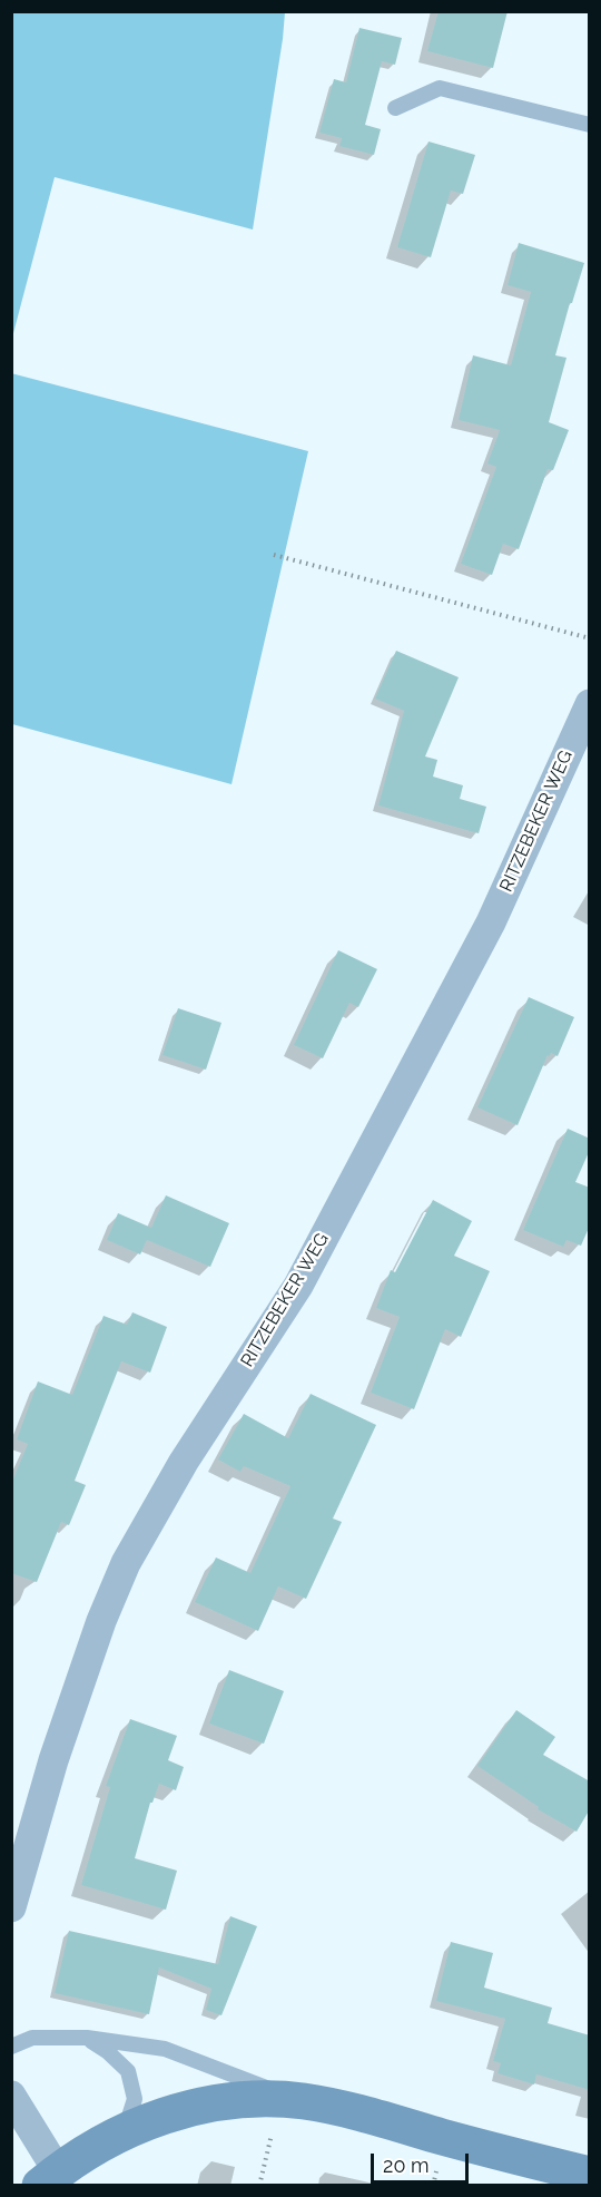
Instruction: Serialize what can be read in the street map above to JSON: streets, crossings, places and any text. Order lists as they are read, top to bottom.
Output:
{
  "streets": {
    "street": ["RITZEBEKER WEG"]
  },
  "scale_bar": "20 m"
}
